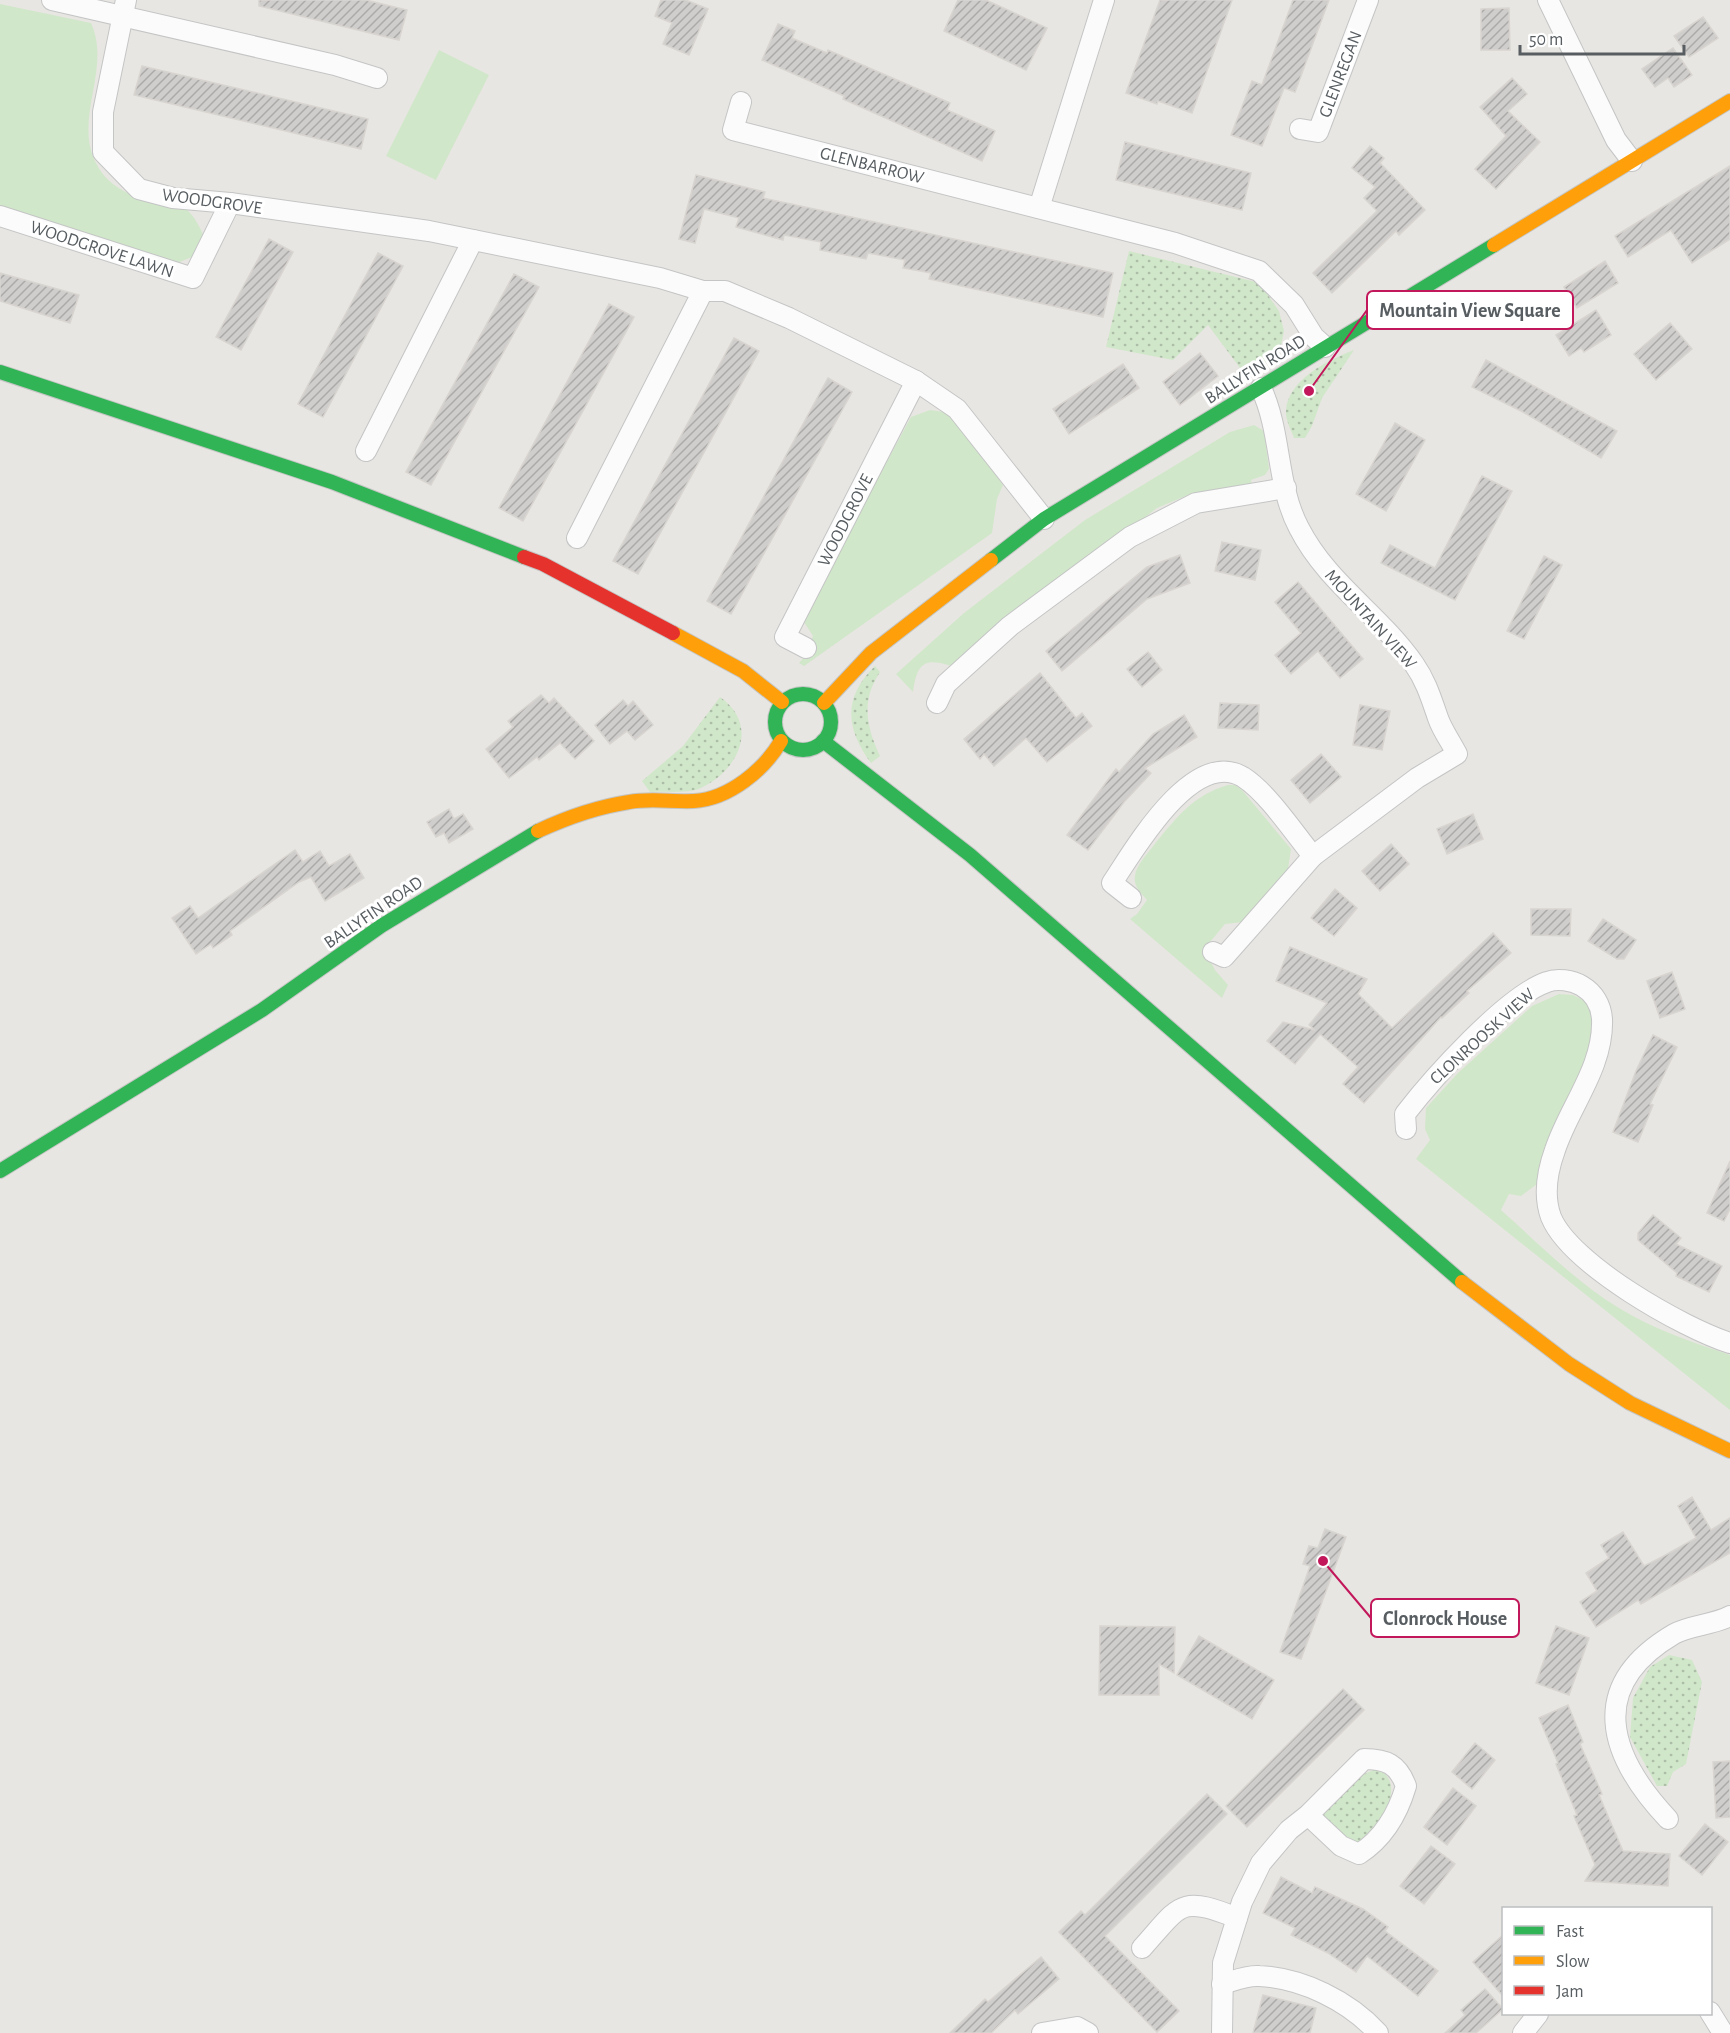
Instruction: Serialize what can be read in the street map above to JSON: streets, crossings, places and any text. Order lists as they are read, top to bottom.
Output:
{
  "streets": {
    "street": [
      "GLENREGAN",
      "GLENBARROW",
      "WOODGROVE",
      "WOODGROVE LAWN",
      "BALLYFIN ROAD",
      "MOUNTAIN VIEW",
      "CLONROOSK VIEW"
    ]
  },
  "crossings": [
    ["GLENBARROW", "BALLYFIN ROAD"],
    ["WOODGROVE", "WOODGROVE LAWN"],
    ["WOODGROVE", "BALLYFIN ROAD"],
    ["BALLYFIN ROAD", "MOUNTAIN VIEW"]
  ],
  "places": ["Mountain View Square", "Clonrock House"],
  "legend": ["Fast", "Slow", "Jam"],
  "scale_bar": "50 m"
}
